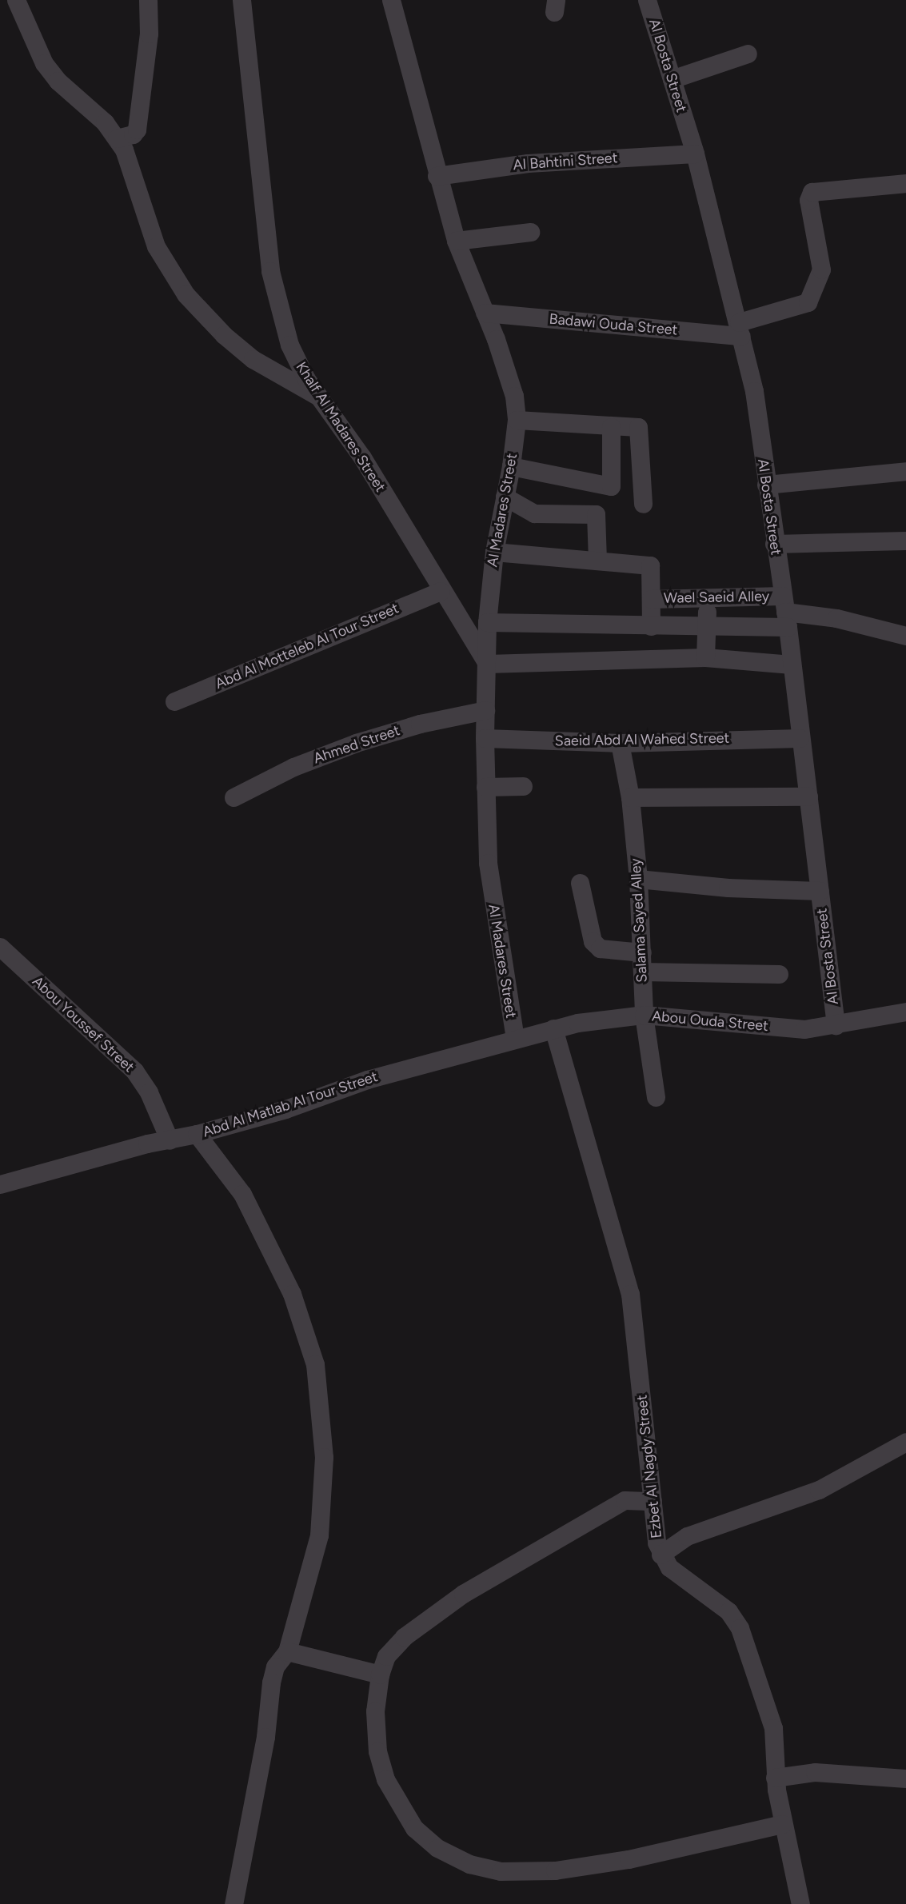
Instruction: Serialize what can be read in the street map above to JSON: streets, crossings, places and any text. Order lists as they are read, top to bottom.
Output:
{
  "streets": {
    "street": [
      "Al Bosta Street",
      "Al Bahtini Street",
      "Badawi Ouda Street",
      "Khalf Al Madares Street",
      "Al Madares Street",
      "Wael Saeid Alley",
      "Abd Al Motteleb Al Tour Street",
      "Saeid Abd Al Wahed Street",
      "Ahmed Street",
      "Salama Sayed Alley",
      "Abou Ouda Street",
      "Abou Youssef Street",
      "Abd Al Matlab Al Tour Street",
      "Ezbet Al Nagdy Street"
    ]
  },
  "crossings": [
    ["Al Bosta Street", "Al Bahtini Street"],
    ["Al Bosta Street", "Badawi Ouda Street"],
    ["Al Bosta Street", "Wael Saeid Alley"],
    ["Al Bosta Street", "Saeid Abd Al Wahed Street"],
    ["Al Bosta Street", "Abou Ouda Street"],
    ["Al Bahtini Street", "Al Madares Street"],
    ["Badawi Ouda Street", "Al Madares Street"],
    ["Khalf Al Madares Street", "Al Madares Street"],
    ["Khalf Al Madares Street", "Abd Al Motteleb Al Tour Street"],
    ["Al Madares Street", "Saeid Abd Al Wahed Street"],
    ["Al Madares Street", "Ahmed Street"],
    ["Al Madares Street", "Abou Ouda Street"],
    ["Al Madares Street", "Abd Al Matlab Al Tour Street"],
    ["Saeid Abd Al Wahed Street", "Salama Sayed Alley"],
    ["Salama Sayed Alley", "Abou Ouda Street"],
    ["Abou Ouda Street", "Abd Al Matlab Al Tour Street"],
    ["Abou Ouda Street", "Ezbet Al Nagdy Street"],
    ["Abou Youssef Street", "Abd Al Matlab Al Tour Street"]
  ]
}
